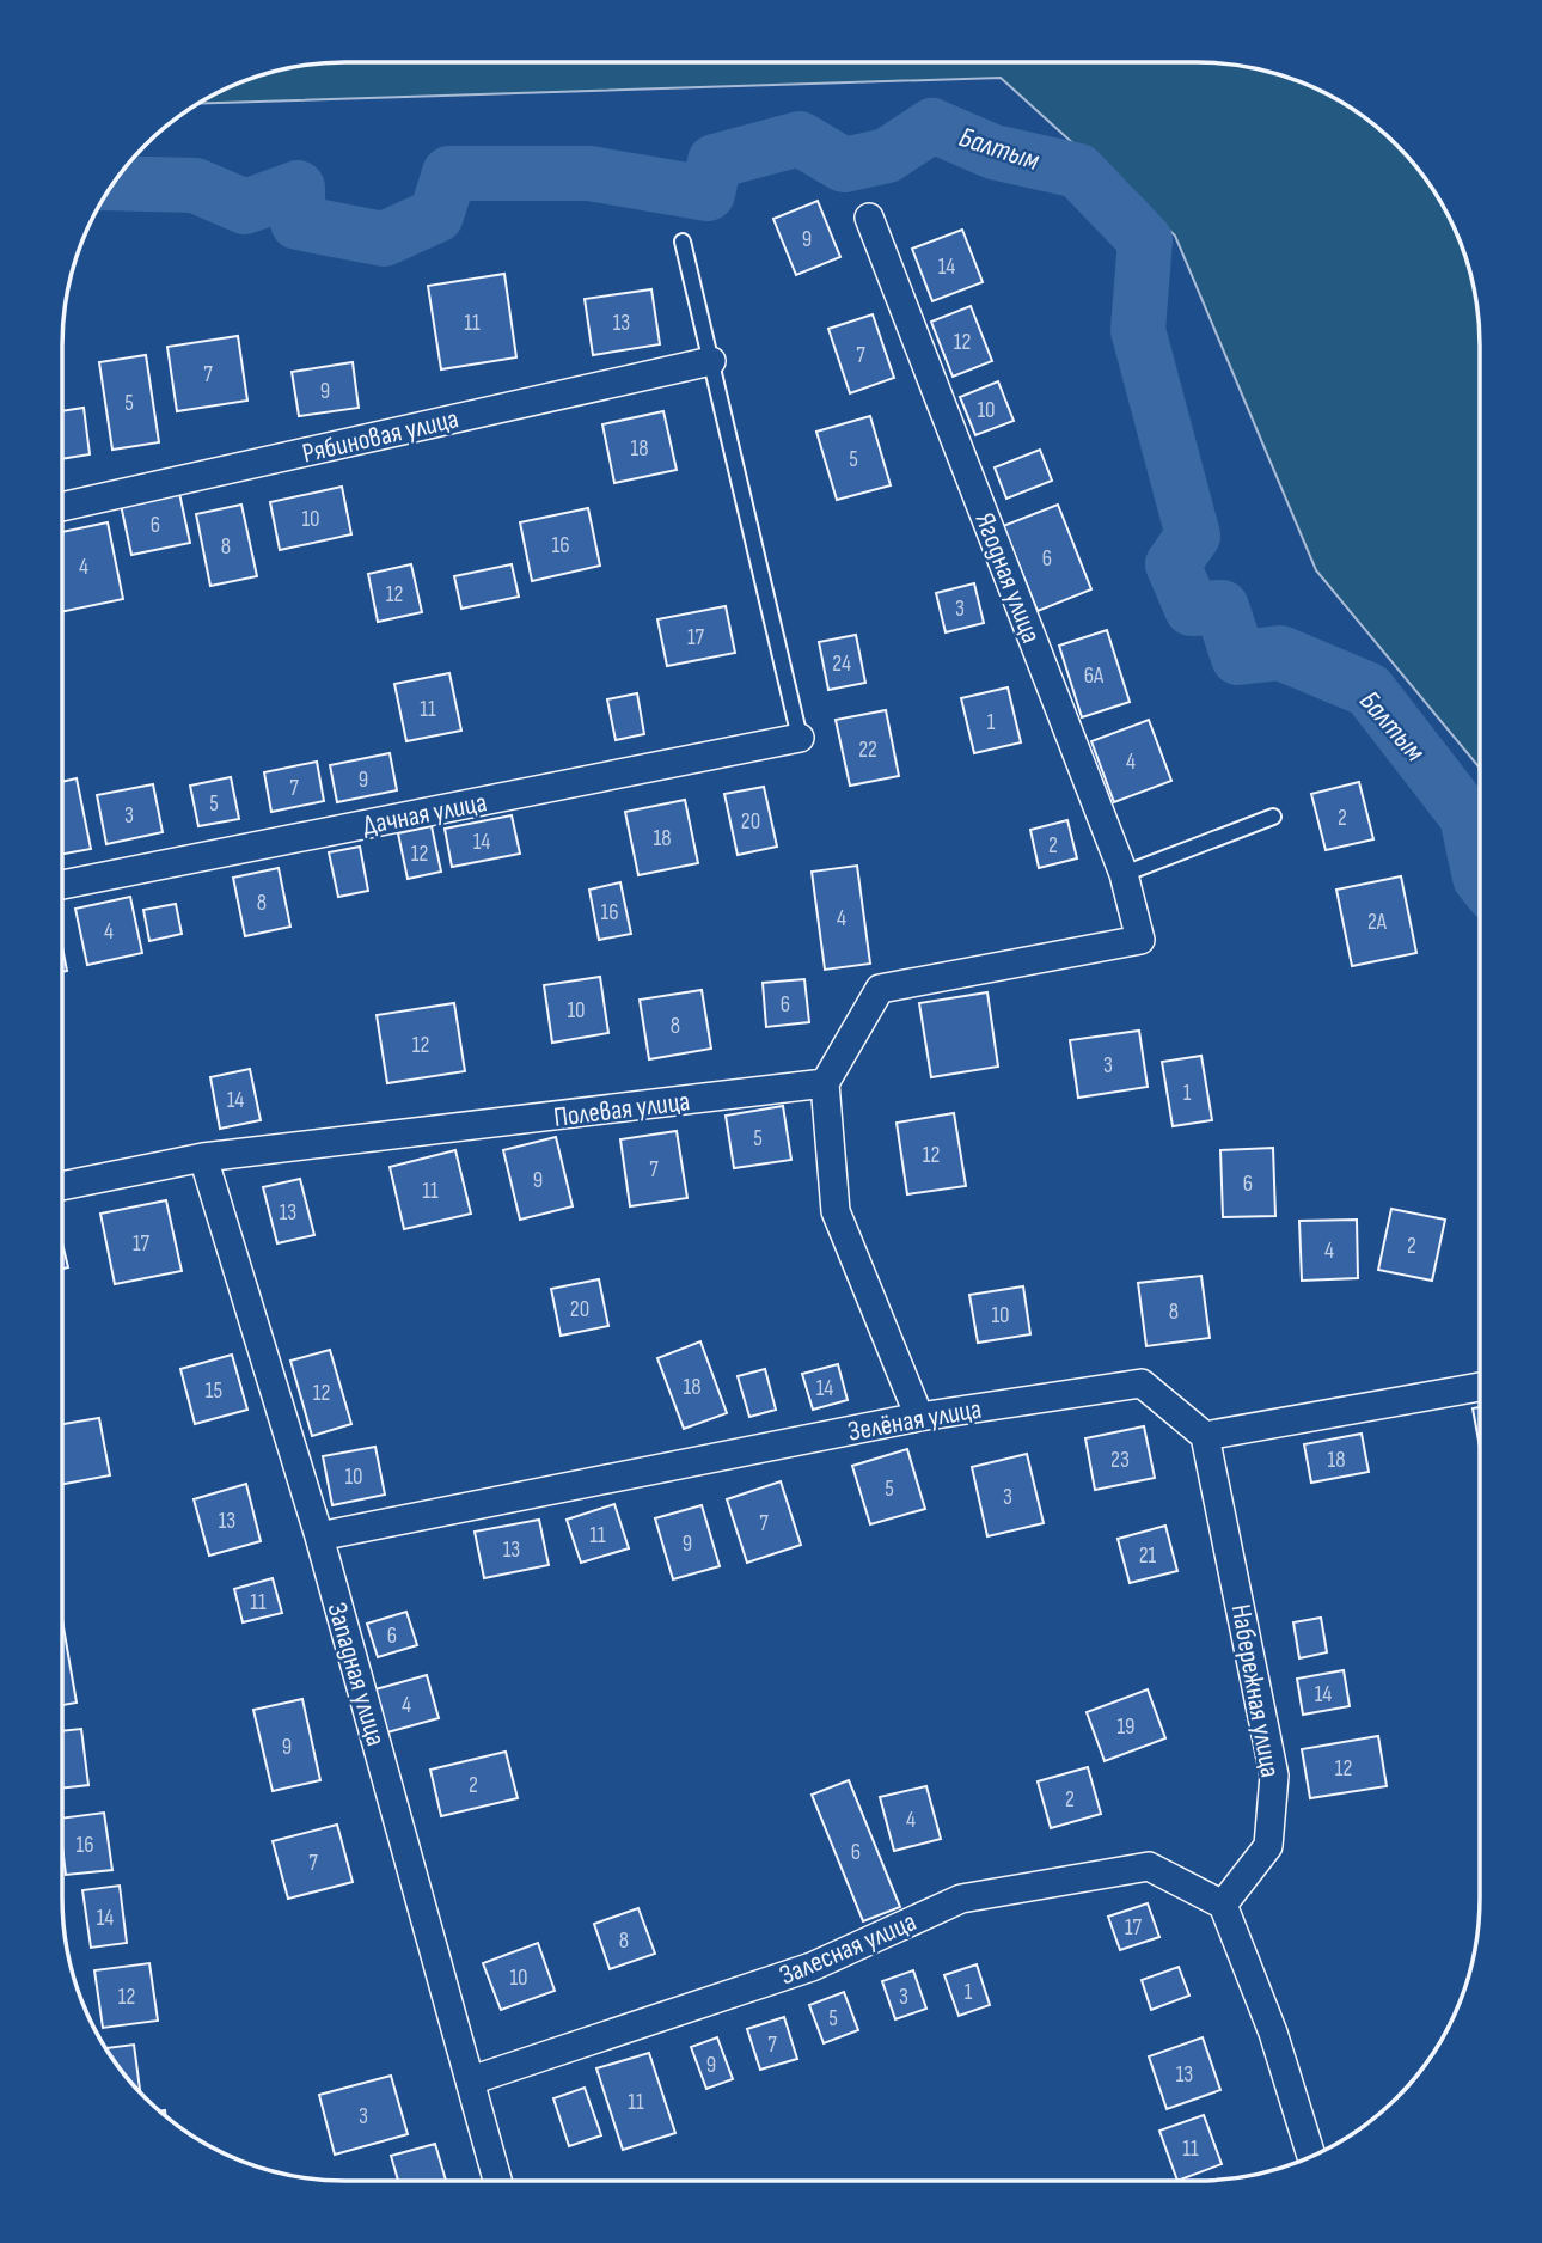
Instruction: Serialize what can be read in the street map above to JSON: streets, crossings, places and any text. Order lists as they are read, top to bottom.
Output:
{
  "streets": {
    "street": [
      "Рябиновая улица",
      "Ягодная улица",
      "Дачная улица",
      "Полевая улица",
      "Зелёная улица",
      "Западная улица",
      "Набережная улица",
      "Залесная улица"
    ]
  },
  "crossings": [
    ["Ягодная улица", "Полевая улица"],
    ["Полевая улица", "Западная улица"],
    ["Зелёная улица", "Западная улица"],
    ["Зелёная улица", "Набережная улица"],
    ["Западная улица", "Залесная улица"],
    ["Набережная улица", "Залесная улица"]
  ],
  "water": ["Балтым"],
  "house_numbers": [
    "9",
    "14",
    "11",
    "13",
    "12",
    "7",
    "7",
    "9",
    "5",
    "10",
    "18",
    "5",
    "10",
    "6",
    "16",
    "8",
    "6",
    "4",
    "12",
    "3",
    "17",
    "24",
    "6А",
    "11",
    "1",
    "22",
    "4",
    "9",
    "7",
    "5",
    "3",
    "2",
    "20",
    "18",
    "14",
    "2",
    "12",
    "8",
    "16",
    "4",
    "2А",
    "4",
    "6",
    "10",
    "8",
    "12",
    "3",
    "1",
    "14",
    "5",
    "12",
    "7",
    "9",
    "6",
    "11",
    "13",
    "17",
    "2",
    "4",
    "20",
    "8",
    "10",
    "18",
    "14",
    "15",
    "12",
    "23",
    "18",
    "10",
    "5",
    "3",
    "13",
    "7",
    "11",
    "9",
    "13",
    "21",
    "11",
    "6",
    "14",
    "4",
    "19",
    "9",
    "12",
    "2",
    "2",
    "4",
    "16",
    "6",
    "7",
    "14",
    "17",
    "8",
    "10",
    "1",
    "12",
    "3",
    "5",
    "7",
    "9",
    "13",
    "11",
    "3",
    "11"
  ]
}
